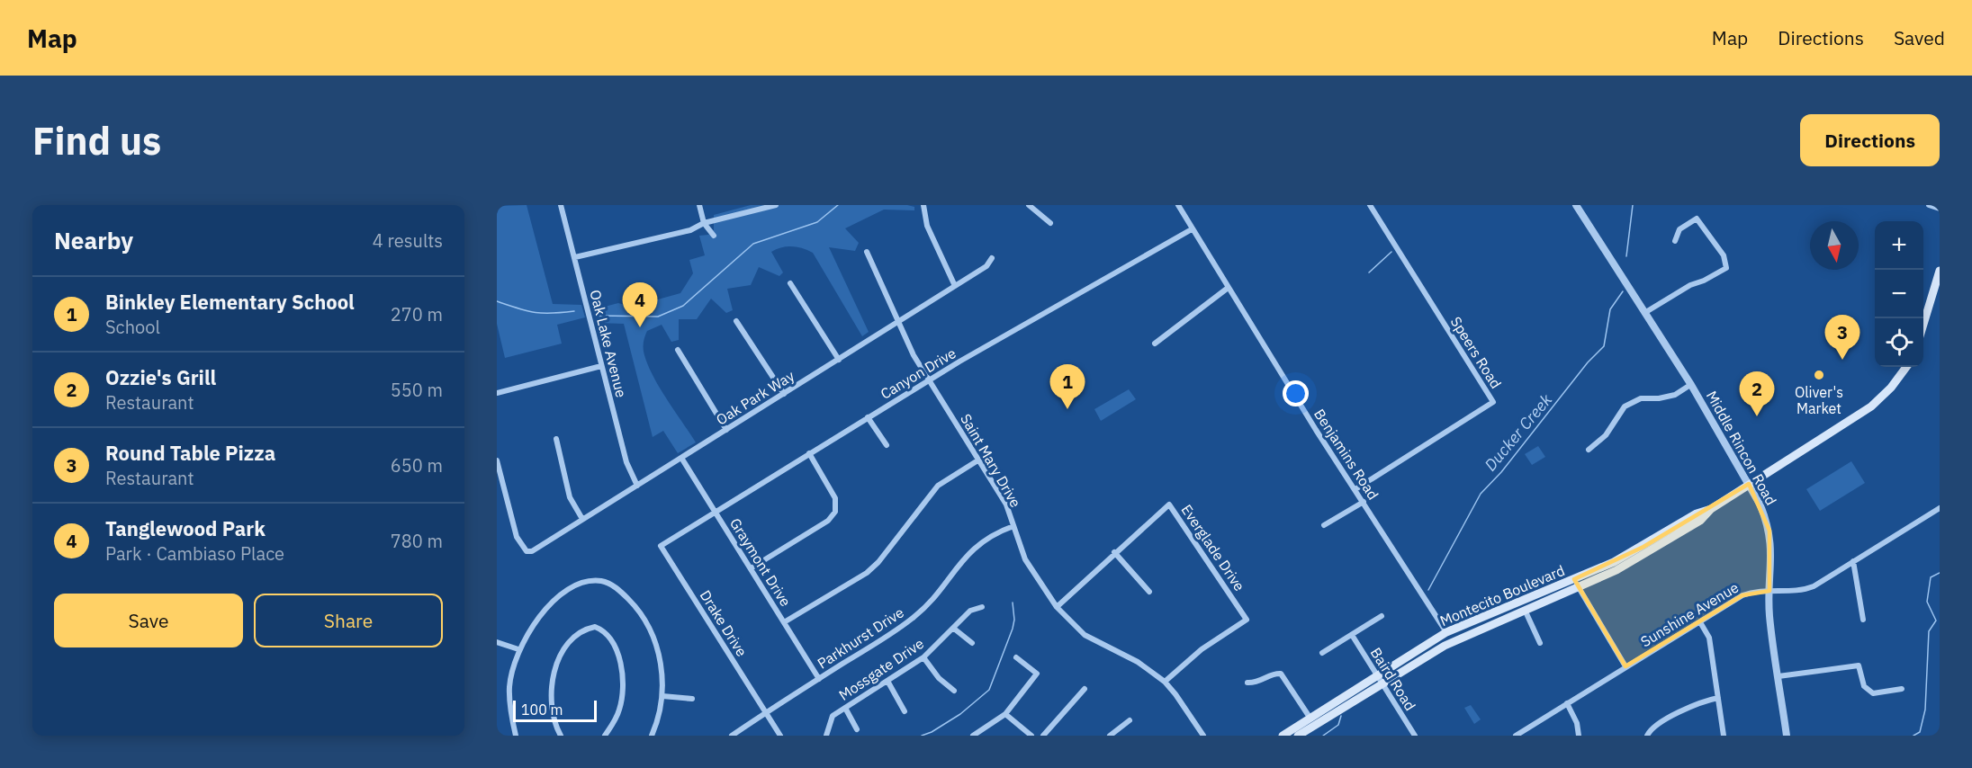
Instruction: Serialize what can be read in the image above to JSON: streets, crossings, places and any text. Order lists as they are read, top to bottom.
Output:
{
  "streets": {
    "main road": ["Montecito Boulevard"],
    "street": [
      "Oak Lake Avenue",
      "Speers Road",
      "Canyon Drive",
      "Oak Park Way",
      "Middle Rincon Road",
      "Benjamins Road",
      "Saint Mary Drive",
      "Everglade Drive",
      "Graymont Drive",
      "Sunshine Avenue",
      "Drake Drive",
      "Parkhurst Drive",
      "Mossgate Drive",
      "Baird Road"
    ]
  },
  "crossings": [
    ["Oak Lake Avenue", "Oak Park Way"],
    ["Speers Road", "Benjamins Road"],
    ["Canyon Drive", "Benjamins Road"],
    ["Canyon Drive", "Saint Mary Drive"],
    ["Canyon Drive", "Graymont Drive"],
    ["Canyon Drive", "Drake Drive"],
    ["Oak Park Way", "Saint Mary Drive"],
    ["Oak Park Way", "Graymont Drive"],
    ["Middle Rincon Road", "Montecito Boulevard"],
    ["Middle Rincon Road", "Sunshine Avenue"],
    ["Benjamins Road", "Montecito Boulevard"],
    ["Saint Mary Drive", "Everglade Drive"],
    ["Saint Mary Drive", "Parkhurst Drive"],
    ["Graymont Drive", "Parkhurst Drive"],
    ["Montecito Boulevard", "Baird Road"],
    ["Drake Drive", "Parkhurst Drive"]
  ],
  "water": ["Ducker Creek"],
  "places": ["Oliver's Market"],
  "scale_bar": "100 m",
  "north": "bottom",
  "page": {
    "header": "Map",
    "nav": ["Map", "Directions", "Saved"],
    "buttons": [
      "Directions",
      ["Save", "Share"]
    ],
    "title": "Find us",
    "heading": ["Nearby", "4 results"],
    "map_buttons": ["+", "−"],
    "list": [
      {
        "mark": "1",
        "name": "Binkley Elementary School",
        "note": "School",
        "value": "270 m"
      },
      {
        "mark": "2",
        "name": "Ozzie's Grill",
        "note": "Restaurant",
        "value": "550 m"
      },
      {
        "mark": "3",
        "name": "Round Table Pizza",
        "note": "Restaurant",
        "value": "650 m"
      },
      {
        "mark": "4",
        "name": "Tanglewood Park",
        "note": "Park · Cambiaso Place",
        "value": "780 m"
      }
    ],
    "pins": [
      "4",
      "3",
      "1",
      "2"
    ],
    "scale": "100 m"
  }
}
